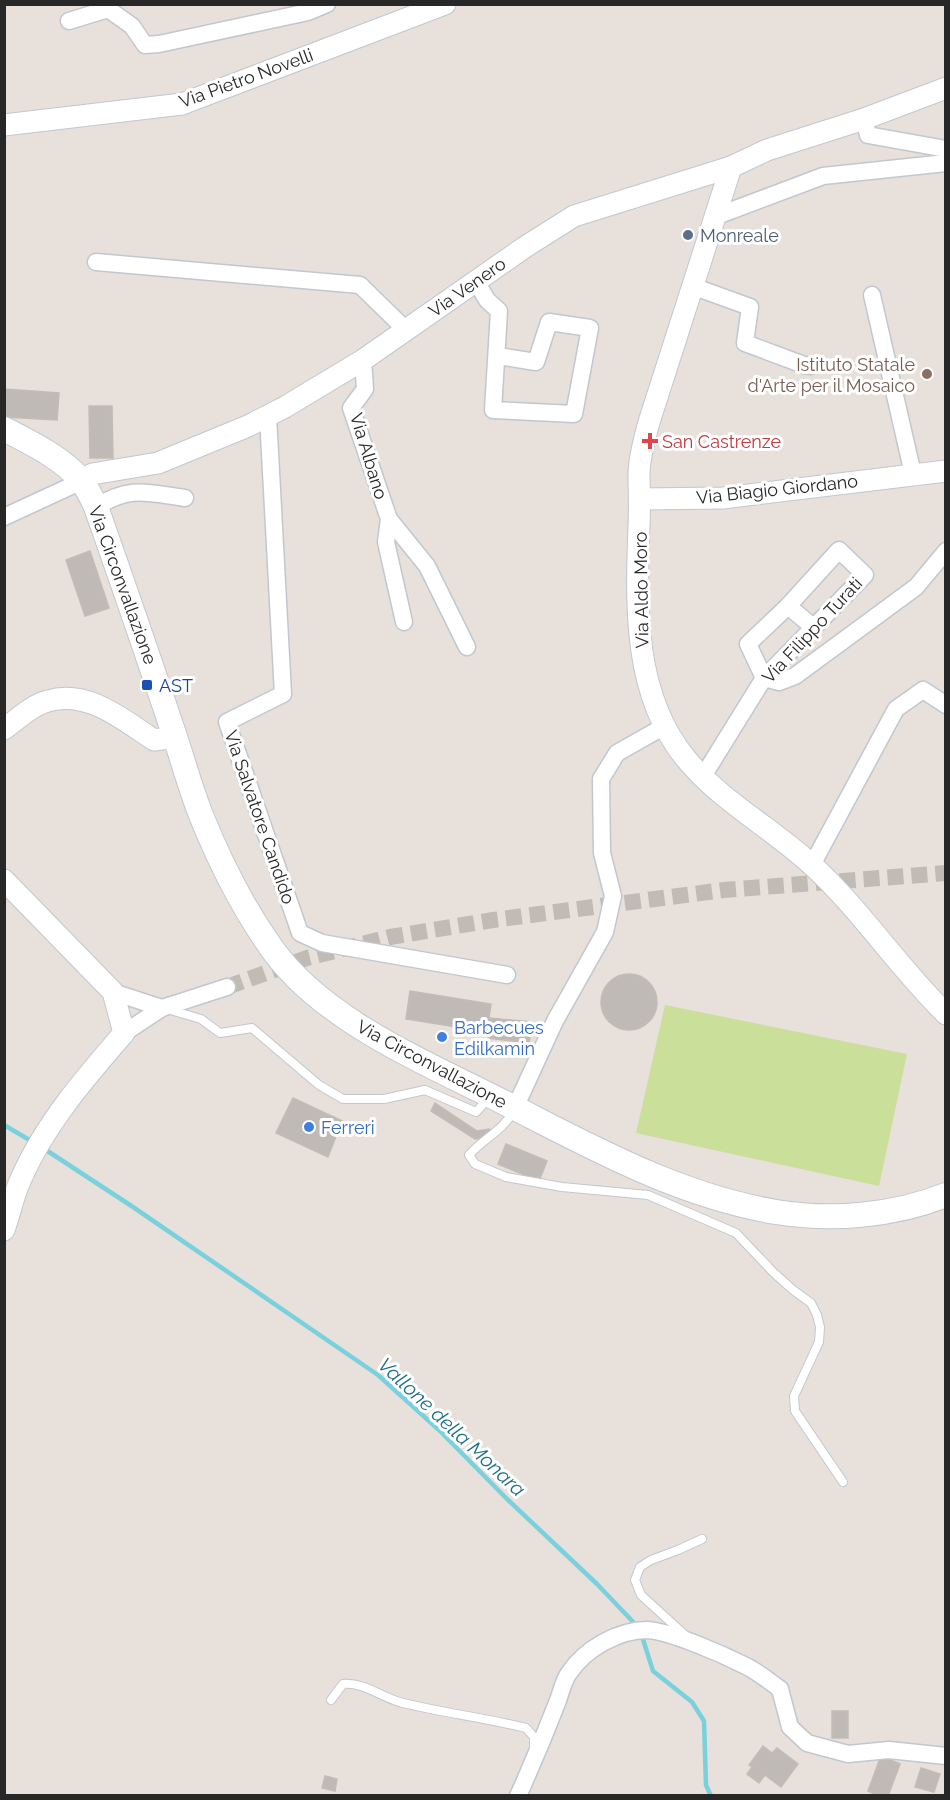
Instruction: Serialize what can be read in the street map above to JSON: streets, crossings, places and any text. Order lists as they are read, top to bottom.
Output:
{
  "streets": {
    "main road": ["Via Circonvallazione"],
    "street": [
      "Via Pietro Novelli",
      "Via Venero",
      "Via Albano",
      "Via Biagio Giordano",
      "Via Aldo Moro",
      "Via Filippo Turati",
      "Via Salvatore Candido"
    ]
  },
  "crossings": [
    ["Via Venero", "Via Albano"],
    ["Via Venero", "Via Circonvallazione"],
    ["Via Venero", "Via Aldo Moro"],
    ["Via Venero", "Via Salvatore Candido"],
    ["Via Biagio Giordano", "Via Aldo Moro"],
    ["Via Aldo Moro", "Via Filippo Turati"]
  ],
  "water": ["Vallone della Monara"],
  "places": {
    "other": [
      "Monreale",
      "Istituto Statale d'Arte per il Mosaico",
      "Barbecues Edilkamin",
      "Ferreri"
    ],
    "health": ["San Castrenze"],
    "transit": ["AST"]
  }
}
